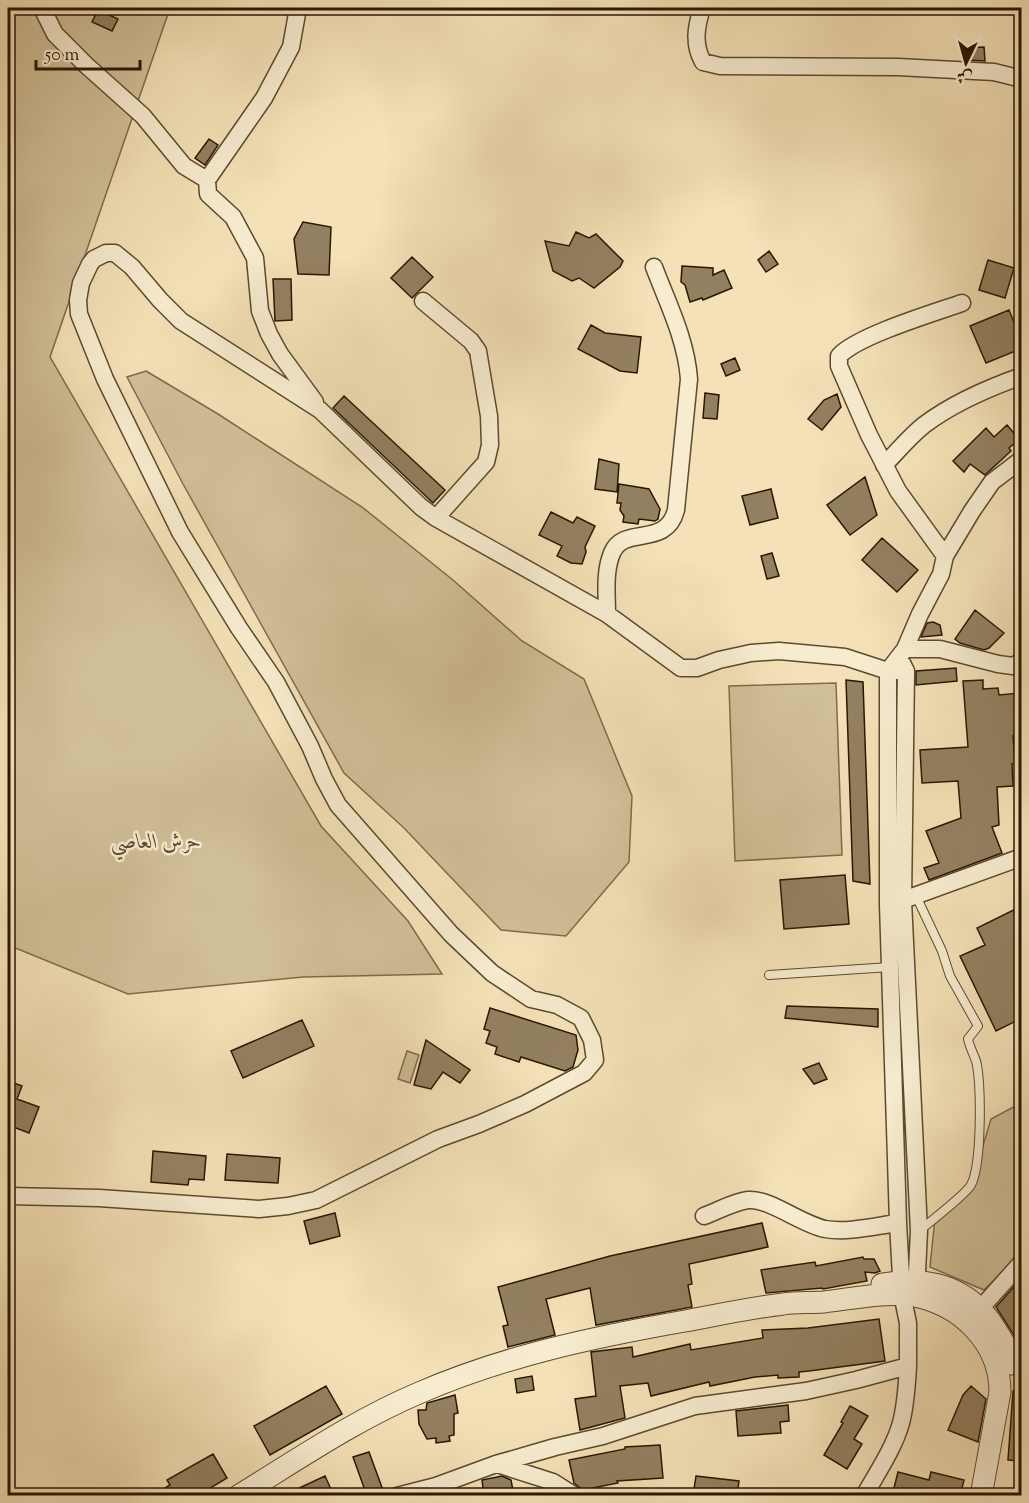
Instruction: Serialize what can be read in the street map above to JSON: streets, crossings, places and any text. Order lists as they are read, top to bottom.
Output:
{
  "parks": ["حرش العاصي"],
  "scale_bar": "50 m",
  "north": "bottom"
}
